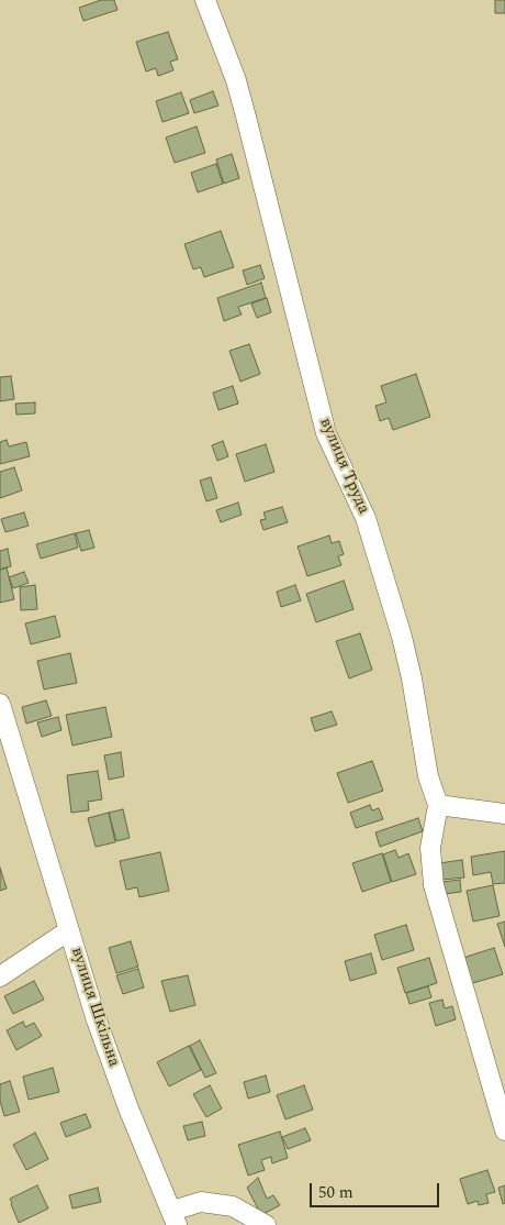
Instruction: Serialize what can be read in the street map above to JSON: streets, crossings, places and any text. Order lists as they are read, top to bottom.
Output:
{
  "streets": {
    "street": ["вулиця Труда", "вулиця Шкільна"]
  },
  "scale_bar": "50 m"
}
